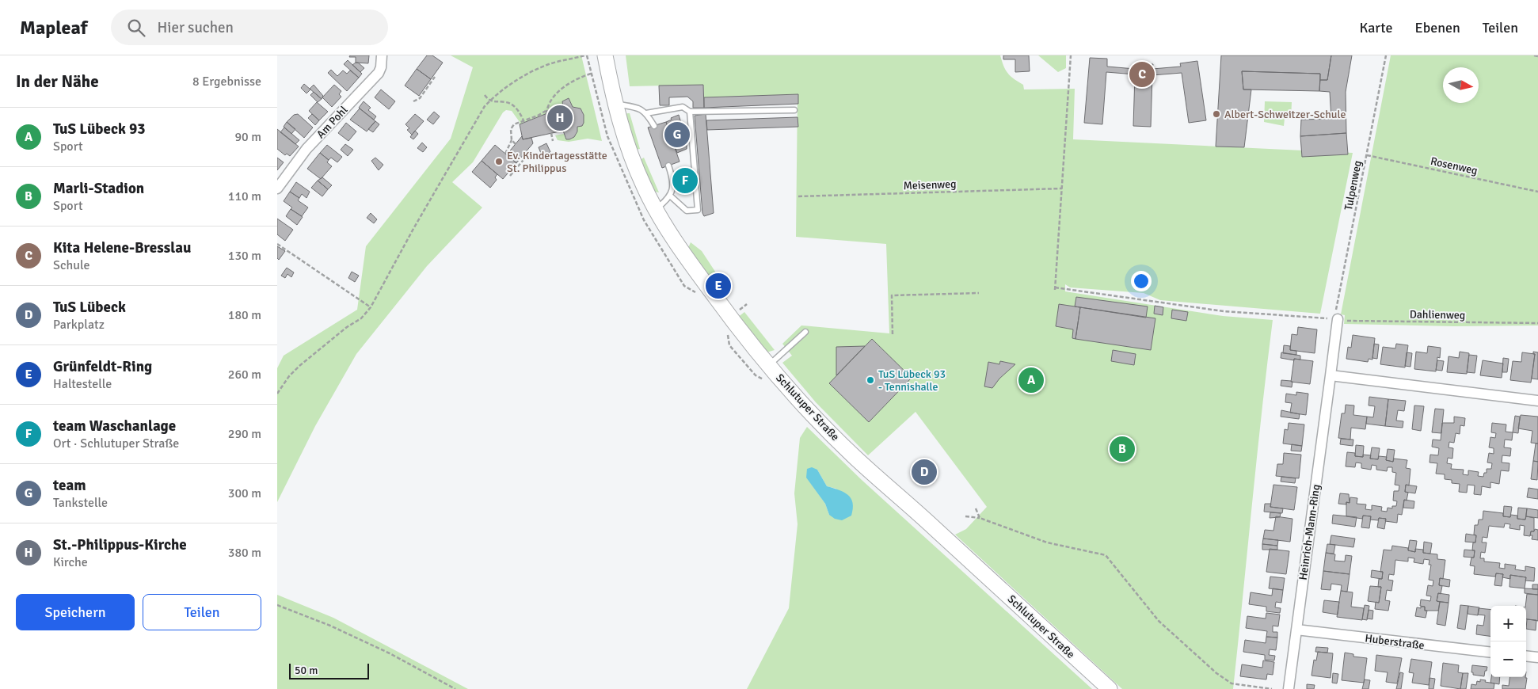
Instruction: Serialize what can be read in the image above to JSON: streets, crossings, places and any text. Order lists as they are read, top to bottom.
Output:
{
  "streets": {
    "main road": ["Schlutuper Straße"],
    "street": ["Am Pohl", "Heinrich-Mann-Ring", "Huberstraße"],
    "path": [
      "Rosenweg",
      "Meisenweg",
      "Tulpenweg",
      "Dahlienweg"
    ]
  },
  "crossings": [
    ["Rosenweg", "Tulpenweg"],
    ["Meisenweg", "Dahlienweg"],
    ["Tulpenweg", "Dahlienweg"],
    ["Tulpenweg", "Heinrich-Mann-Ring"],
    ["Dahlienweg", "Heinrich-Mann-Ring"],
    ["Heinrich-Mann-Ring", "Huberstraße"]
  ],
  "places": ["Albert-Schweitzer-Schule", "Ev. Kindertagesstätte St. Philippus", "TuS Lübeck 93 - Tennishalle"],
  "scale_bar": "50 m",
  "north": "right",
  "page": {
    "header": "Mapleaf",
    "search": "Hier suchen",
    "nav": ["Karte", "Ebenen", "Teilen"],
    "heading": ["In der Nähe", "8 Ergebnisse"],
    "pins": [
      "C",
      "H",
      "G",
      "F",
      "E",
      "A",
      "B",
      "D"
    ],
    "list": [
      {
        "mark": "A",
        "name": "TuS Lübeck 93",
        "note": "Sport",
        "value": "90 m"
      },
      {
        "mark": "B",
        "name": "Marli-Stadion",
        "note": "Sport",
        "value": "110 m"
      },
      {
        "mark": "C",
        "name": "Kita Helene-Bresslau",
        "note": "Schule",
        "value": "130 m"
      },
      {
        "mark": "D",
        "name": "TuS Lübeck",
        "note": "Parkplatz",
        "value": "180 m"
      },
      {
        "mark": "E",
        "name": "Grünfeldt-Ring",
        "note": "Haltestelle",
        "value": "260 m"
      },
      {
        "mark": "F",
        "name": "team Waschanlage",
        "note": "Ort · Schlutuper Straße",
        "value": "290 m"
      },
      {
        "mark": "G",
        "name": "team",
        "note": "Tankstelle",
        "value": "300 m"
      },
      {
        "mark": "H",
        "name": "St.-Philippus-Kirche",
        "note": "Kirche",
        "value": "380 m"
      }
    ],
    "buttons": ["Speichern", "Teilen"],
    "map_buttons": ["+", "−"],
    "scale": "50 m"
  }
}
